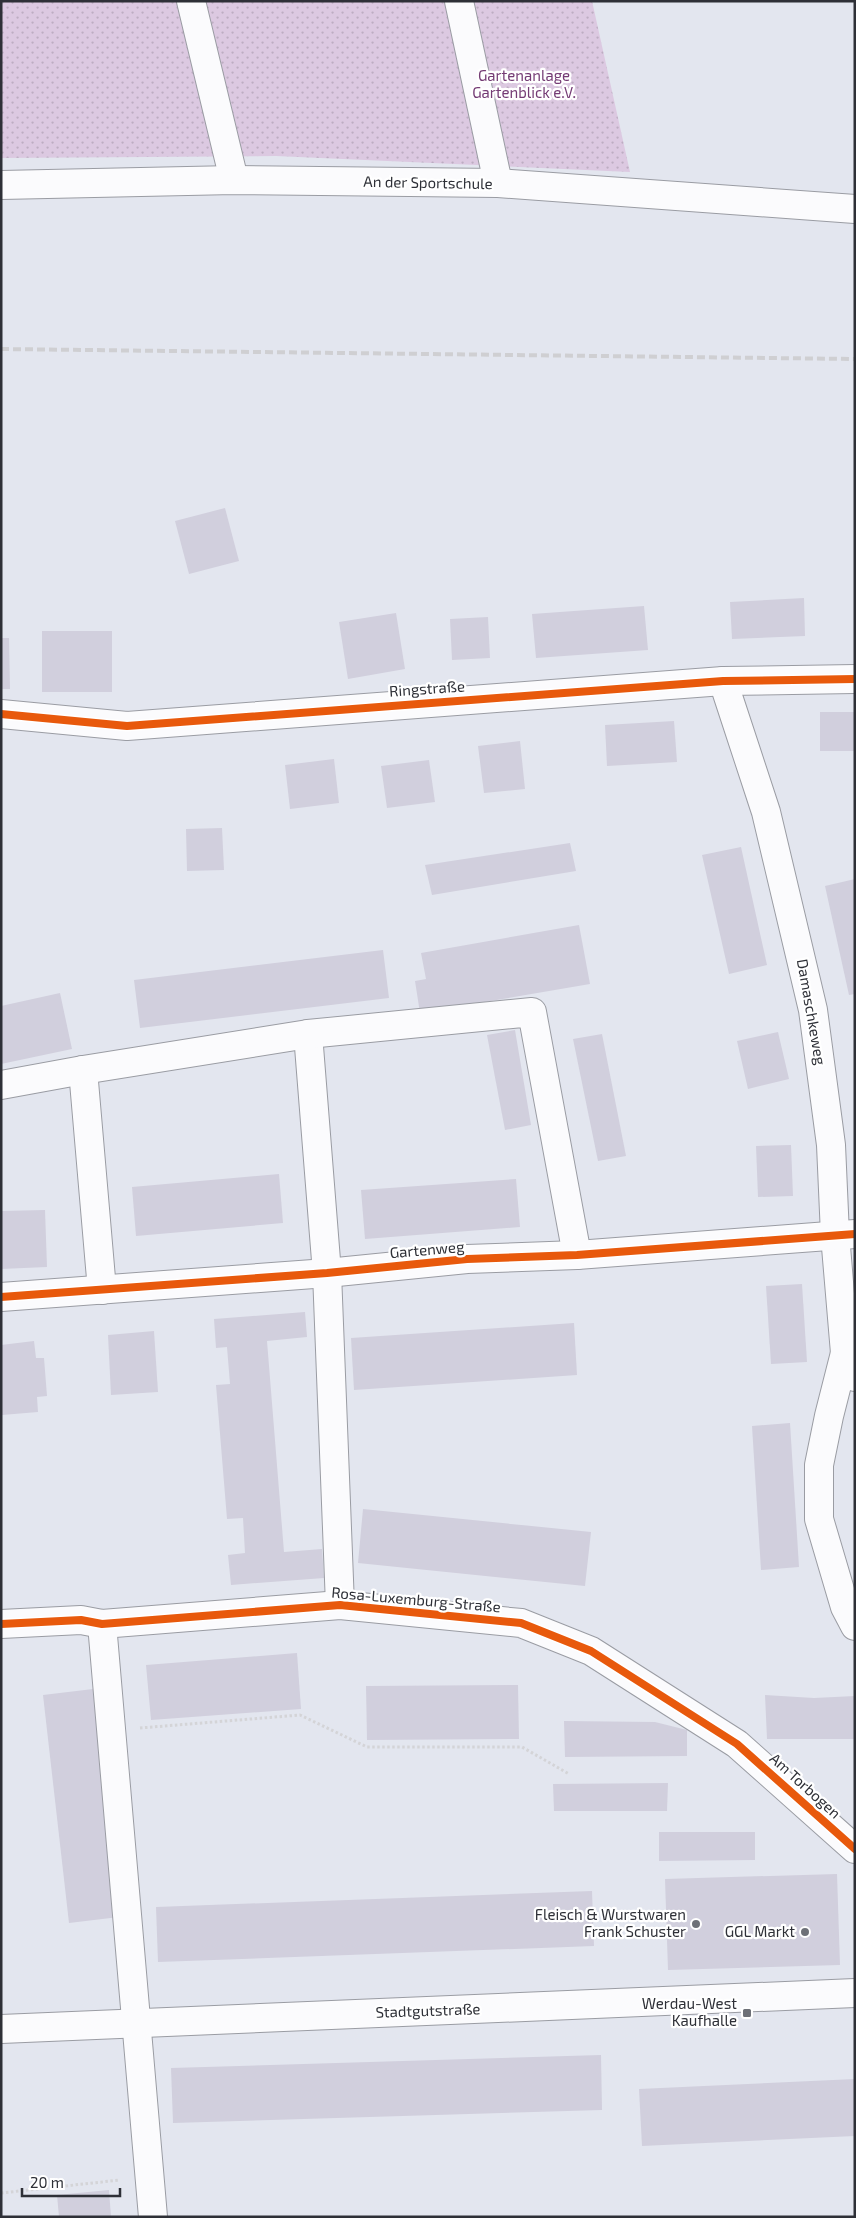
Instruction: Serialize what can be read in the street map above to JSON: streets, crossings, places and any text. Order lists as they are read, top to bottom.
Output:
{
  "streets": {
    "street": [
      "An der Sportschule",
      "Ringstraße",
      "Damaschkeweg",
      "Gartenweg",
      "Rosa-Luxemburg-Straße",
      "Am Torbogen",
      "Stadtgutstraße"
    ]
  },
  "crossings": [
    ["Ringstraße", "Damaschkeweg"],
    ["Damaschkeweg", "Gartenweg"],
    ["Rosa-Luxemburg-Straße", "Am Torbogen"]
  ],
  "parks": ["Gartenanlage Gartenblick e.V."],
  "places": {
    "other": ["Fleisch & Wurstwaren Frank Schuster", "GGL Markt"],
    "transit": ["Werdau-West Kaufhalle"]
  },
  "scale_bar": "20 m"
}
